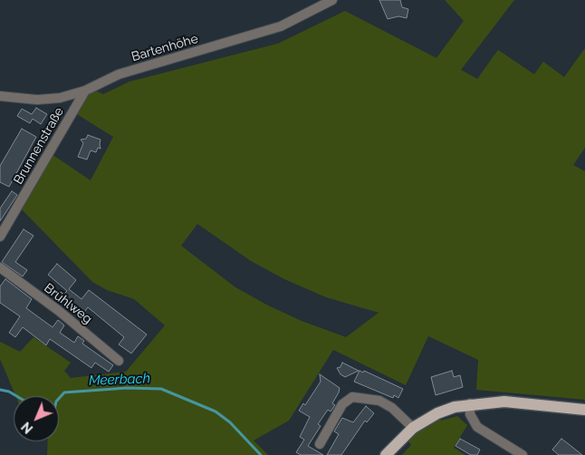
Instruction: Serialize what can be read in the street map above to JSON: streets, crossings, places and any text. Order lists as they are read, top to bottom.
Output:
{
  "streets": {
    "street": ["Bartenhöhe", "Brunnenstraße", "Brühlweg"]
  },
  "crossings": [
    ["Bartenhöhe", "Brunnenstraße"]
  ],
  "water": ["Meerbach"],
  "north": "bottom left"
}
